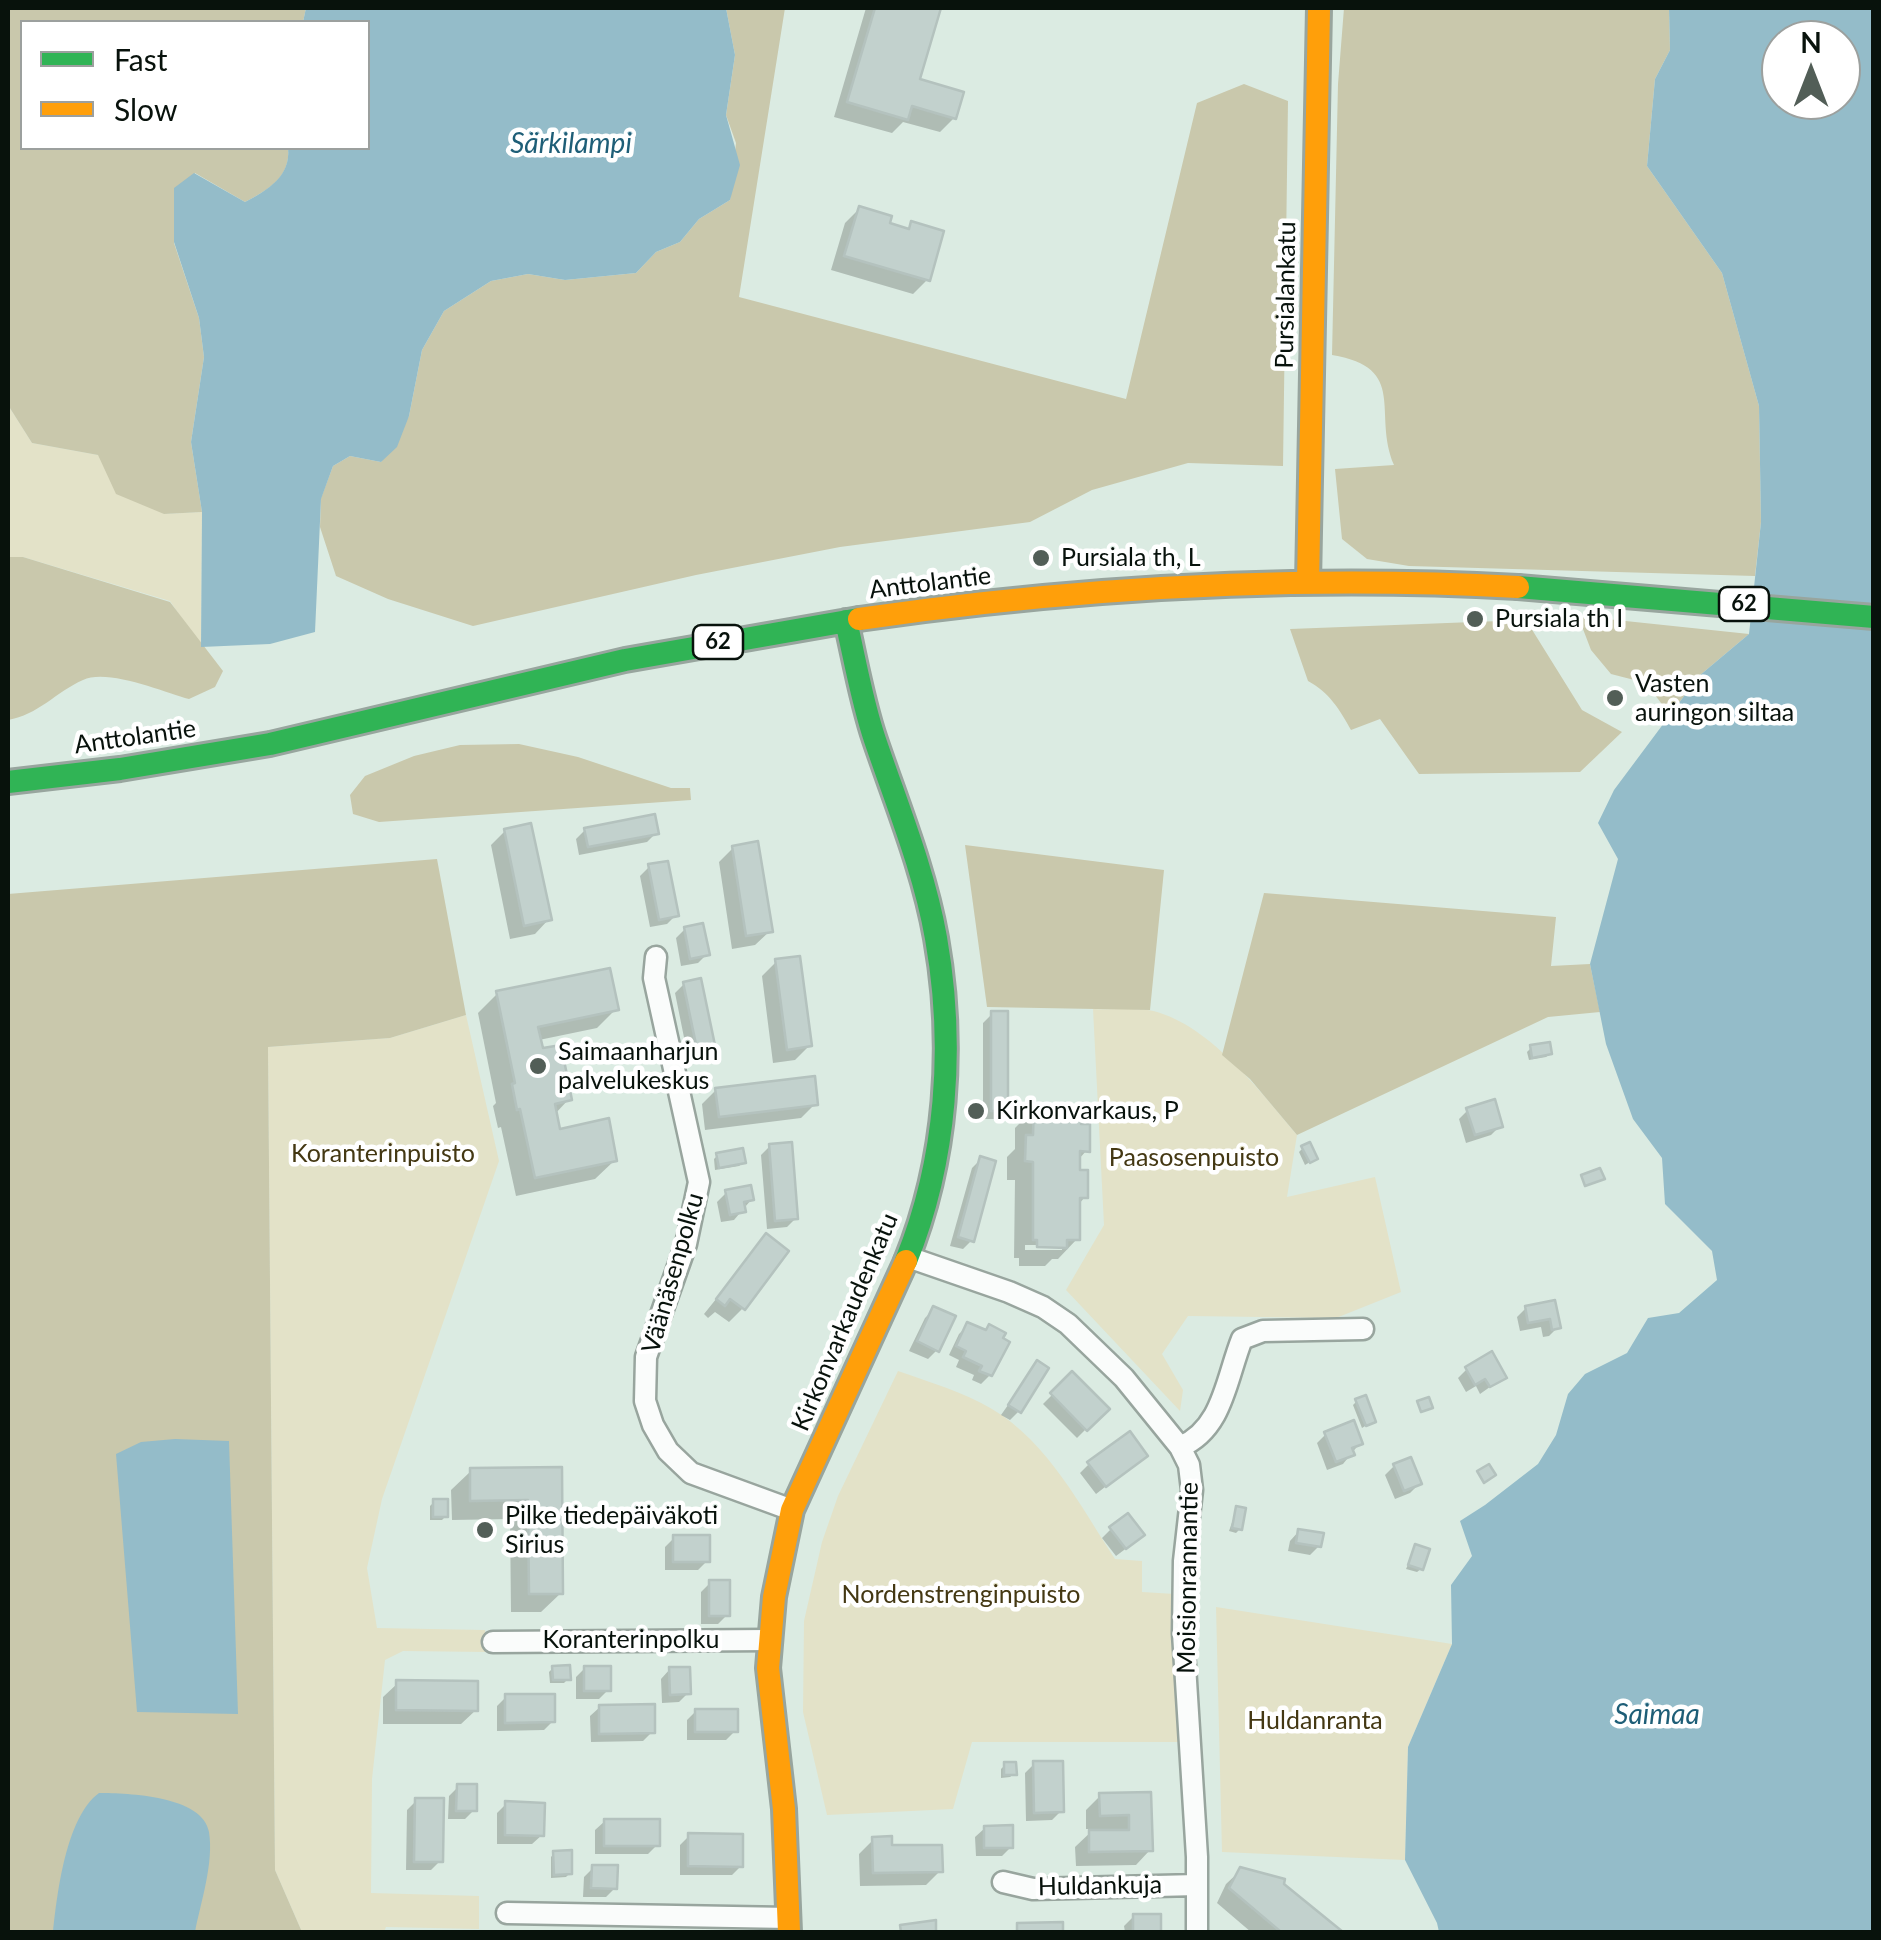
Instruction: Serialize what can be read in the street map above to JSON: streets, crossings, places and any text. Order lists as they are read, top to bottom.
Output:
{
  "streets": {
    "street": [
      "Pursialankatu",
      "Anttolantie",
      "62",
      "Väänäsenpolku",
      "Kirkonvarkaudenkatu",
      "Moisionrannantie",
      "Koranterinpolku",
      "Huldankuja"
    ]
  },
  "crossings": [
    ["Pursialankatu", "Anttolantie"],
    ["Anttolantie", "Kirkonvarkaudenkatu"],
    ["Väänäsenpolku", "Kirkonvarkaudenkatu"],
    ["Kirkonvarkaudenkatu", "Moisionrannantie"],
    ["Kirkonvarkaudenkatu", "Koranterinpolku"],
    ["Moisionrannantie", "Huldankuja"]
  ],
  "water": ["Särkilampi", "Saimaa"],
  "parks": [
    "Koranterinpuisto",
    "Paasosenpuisto",
    "Nordenstrenginpuisto",
    "Huldanranta"
  ],
  "places": [
    "Pursiala th, L",
    "Pursiala th I",
    "Vasten auringon siltaa",
    "Saimaanharjun palvelukeskus",
    "Kirkonvarkaus, P",
    "Pilke tiedepäiväkoti Sirius"
  ],
  "legend": ["Fast", "Slow"],
  "north": "top"
}
